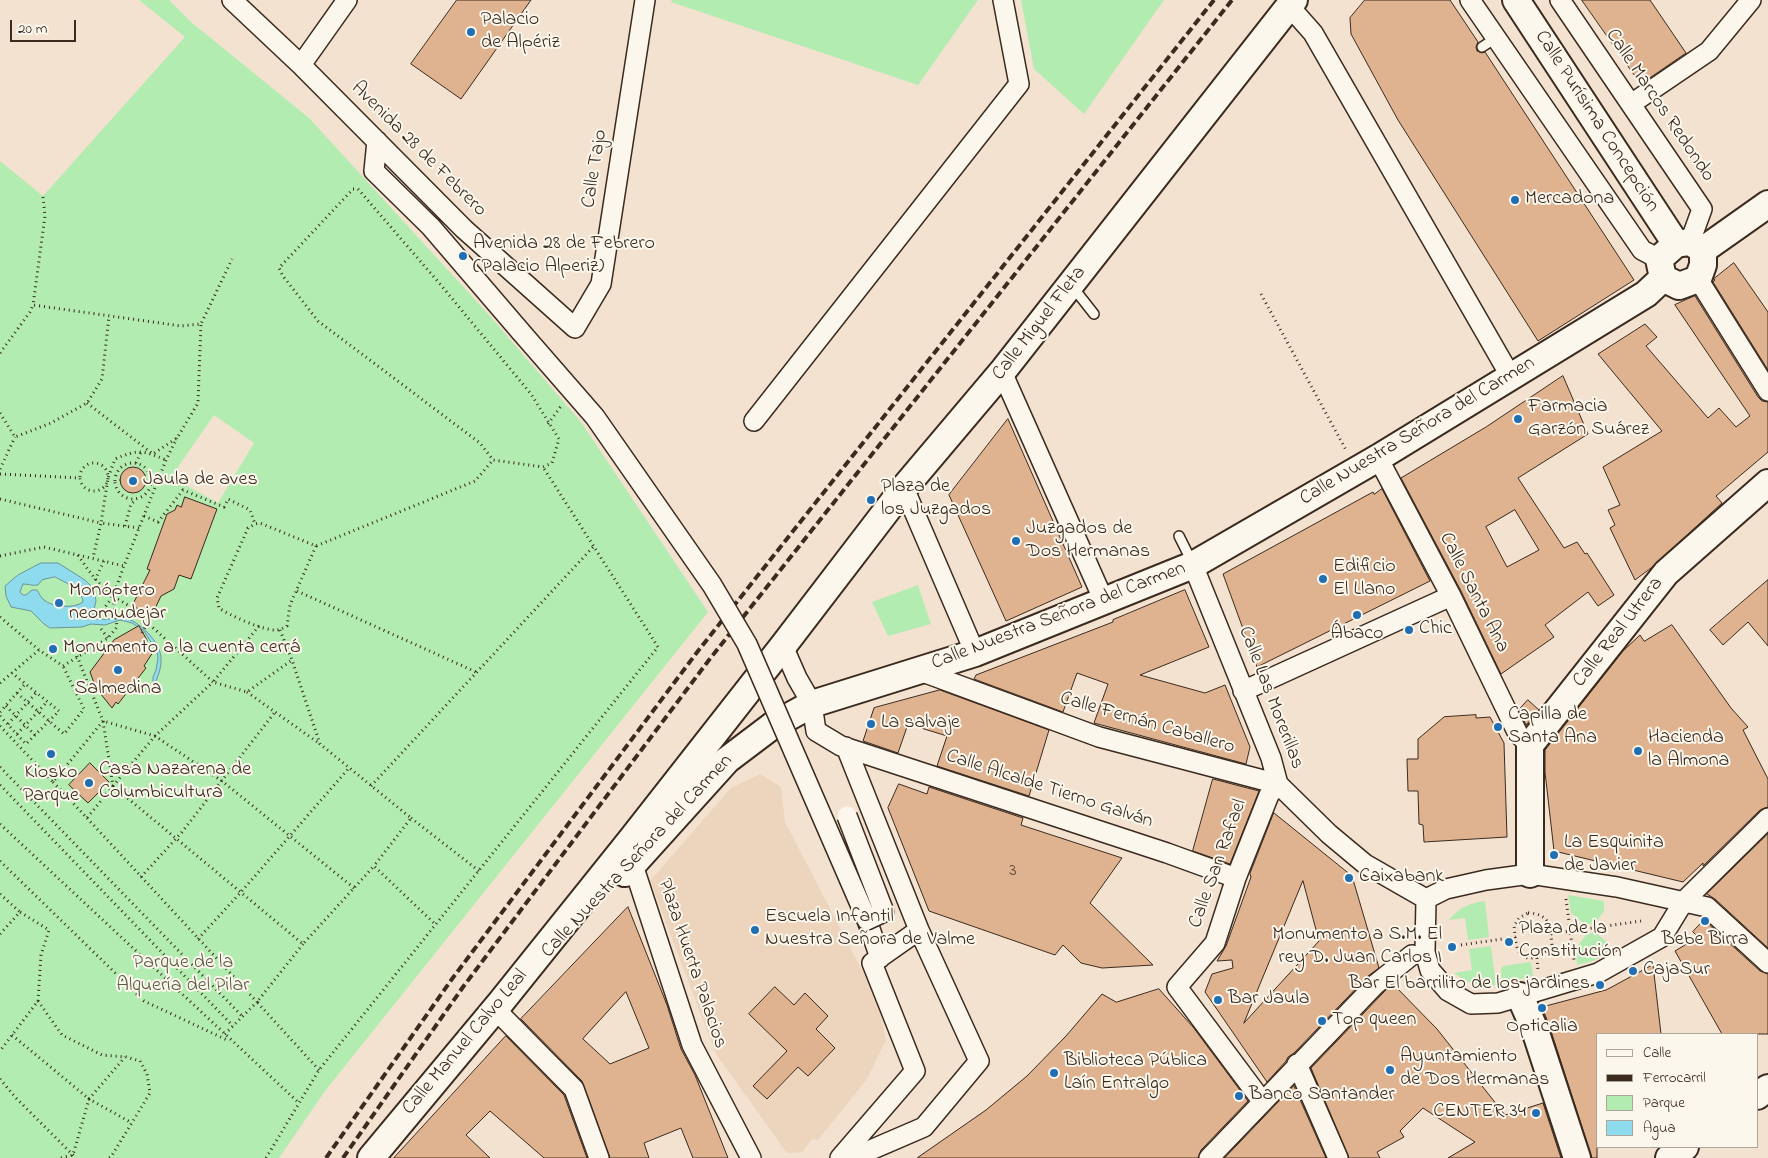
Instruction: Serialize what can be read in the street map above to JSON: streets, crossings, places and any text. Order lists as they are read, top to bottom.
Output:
{
  "streets": {
    "street": [
      "Calle Marcos Redondo",
      "Calle Purísima Concepción",
      "Avenida 28 de Febrero",
      "Calle Tajo",
      "Calle Miguel Fleta",
      "Calle Nuestra Señora del Carmen",
      "Calle Santa Ana",
      "Calle Real Utrera",
      "Calle Las Morerillas",
      "Calle Fernán Caballero",
      "Calle Alcalde Tierno Galván",
      "Calle San Rafael",
      "Plaza Huerta Palacios",
      "Calle Manuel Calvo Leal"
    ]
  },
  "crossings": [
    ["Calle Marcos Redondo", "Calle Purísima Concepción"],
    ["Calle Marcos Redondo", "Calle Nuestra Señora del Carmen"],
    ["Calle Purísima Concepción", "Calle Nuestra Señora del Carmen"],
    ["Avenida 28 de Febrero", "Calle Tajo"],
    ["Calle Nuestra Señora del Carmen", "Calle Santa Ana"],
    ["Calle Nuestra Señora del Carmen", "Calle Las Morerillas"],
    ["Calle Nuestra Señora del Carmen", "Calle Fernán Caballero"],
    ["Calle Nuestra Señora del Carmen", "Calle Alcalde Tierno Galván"],
    ["Calle Nuestra Señora del Carmen", "Plaza Huerta Palacios"],
    ["Calle Nuestra Señora del Carmen", "Calle Manuel Calvo Leal"],
    ["Calle Santa Ana", "Calle Real Utrera"],
    ["Calle Las Morerillas", "Calle Fernán Caballero"],
    ["Calle Las Morerillas", "Calle San Rafael"],
    ["Calle Fernán Caballero", "Calle San Rafael"],
    ["Calle Alcalde Tierno Galván", "Calle San Rafael"]
  ],
  "parks": ["Parque de la Alquería del Pilar"],
  "places": [
    "Palacio de Alpériz",
    "Mercadona",
    "Avenida 28 de Febrero (Palacio Alperiz)",
    "Farmacia Garzón Suárez",
    "Jaula de aves",
    "Plaza de los Juzgados",
    "Juzgados de Dos Hermanas",
    "Edificio El Llano",
    "Monóptero neomudejar",
    "Ábaco",
    "Chic",
    "Monumento a la cuenta cerrá",
    "Salmedina",
    "La salvaje",
    "Capilla de Santa Ana",
    "Hacienda la Almona",
    "Kiosko Parque",
    "Casa Nazarena de Columbicultura",
    "La Esquinita de Javier",
    "Caixabank",
    "Bebe Birra",
    "Escuela Infantil Nuestra Señora de Valme",
    "Plaza de la Constitución",
    "Monumento a S.M. El rey D. Juan Carlos I",
    "CajaSur",
    "Bar El barrilito de los jardines",
    "Bar Jaula",
    "Opticalia",
    "Top queen",
    "Ayuntamiento de Dos Hermanas",
    "Biblioteca Pública Laín Entralgo",
    "Banco Santander",
    "CENTER 34"
  ],
  "house_numbers": ["3"],
  "legend": [
    "Calle",
    "Ferrocarril",
    "Parque",
    "Agua"
  ],
  "scale_bar": "20 m"
}
